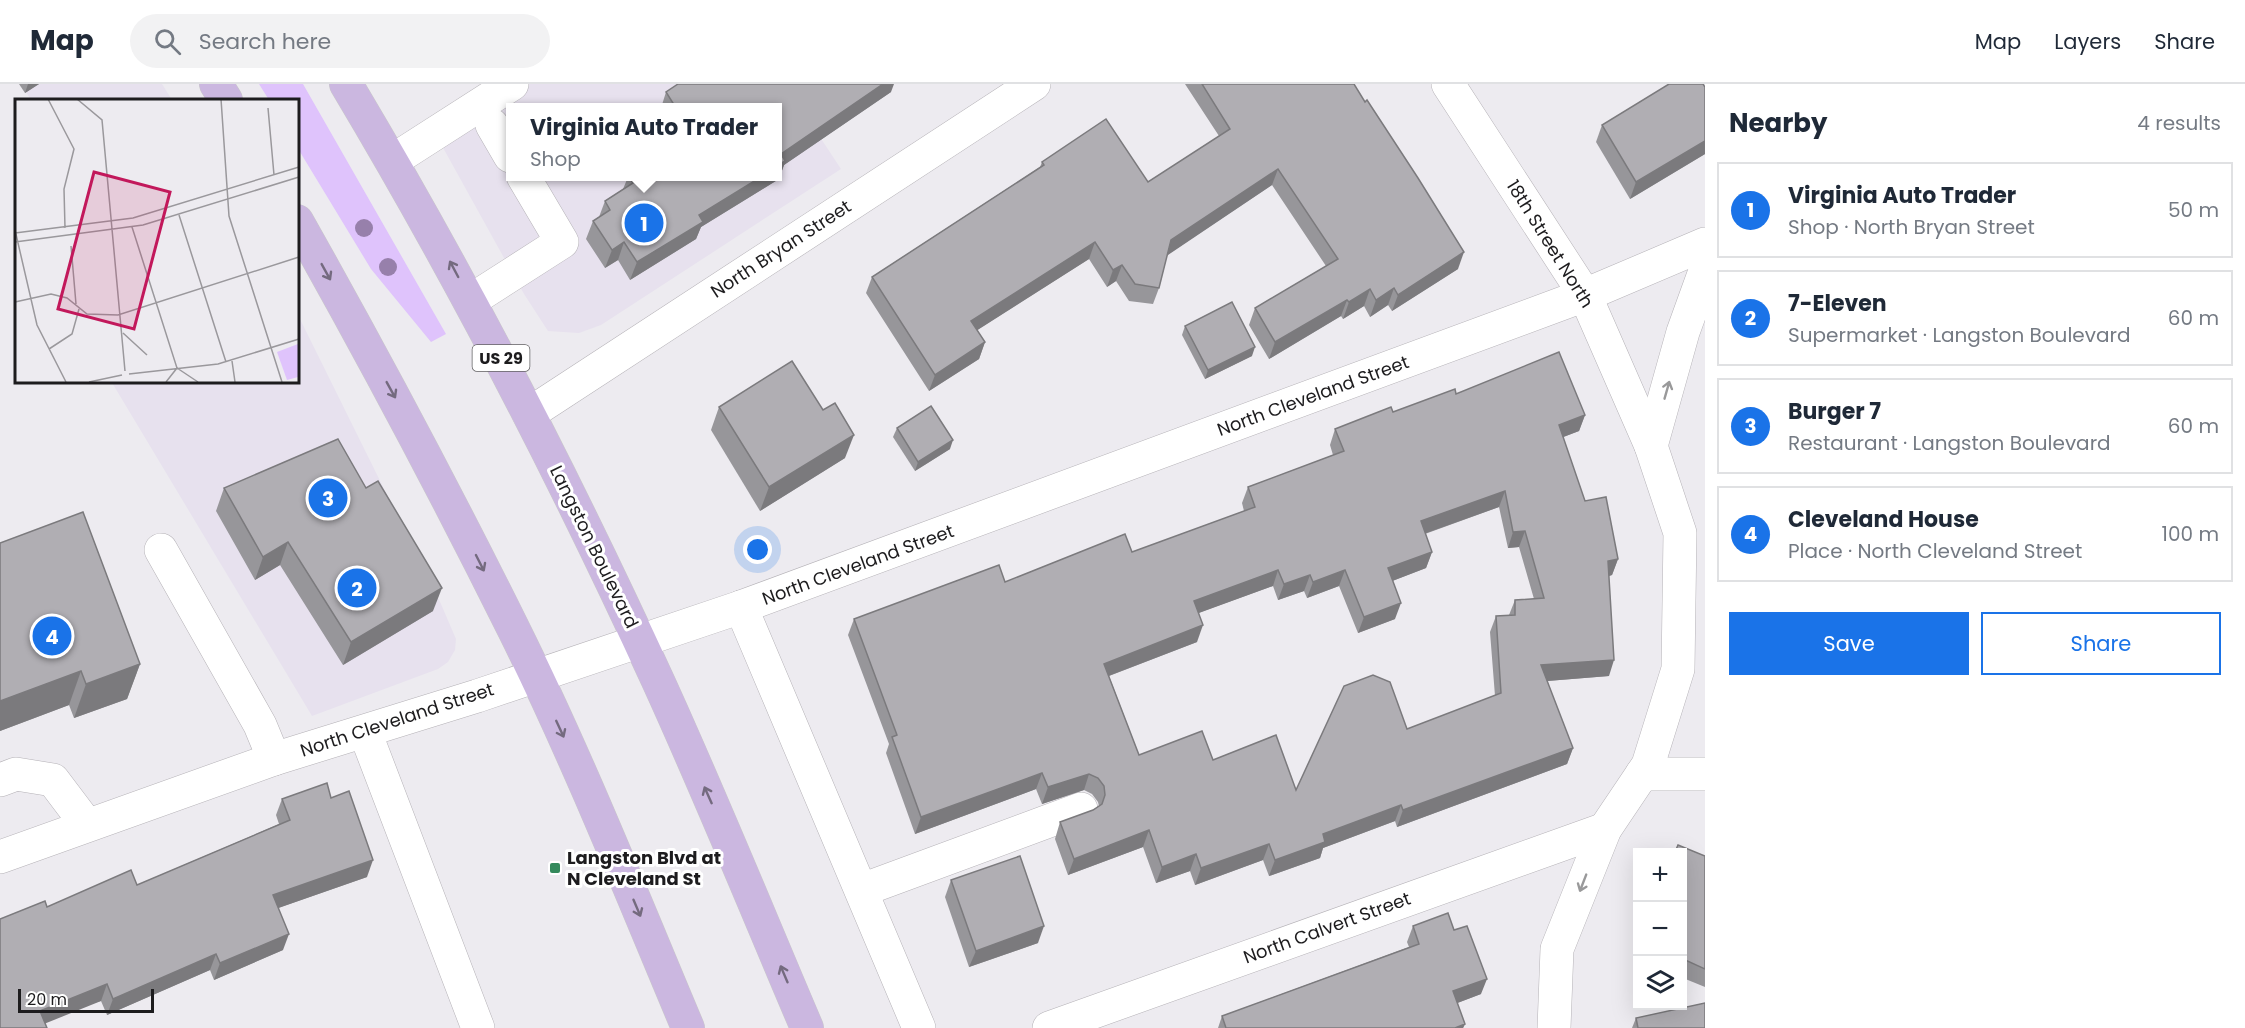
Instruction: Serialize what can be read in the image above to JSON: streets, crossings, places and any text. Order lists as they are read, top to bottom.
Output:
{
  "streets": {
    "main road": ["US 29", "Langston Boulevard"],
    "street": [
      "18th Street North",
      "North Bryan Street",
      "North Cleveland Street",
      "North Calvert Street"
    ]
  },
  "crossings": [
    ["18th Street North", "North Cleveland Street"],
    ["18th Street North", "North Calvert Street"],
    ["North Bryan Street", "Langston Boulevard"],
    ["North Cleveland Street", "Langston Boulevard"]
  ],
  "places": {
    "transit": ["Langston Blvd at N Cleveland St"]
  },
  "scale_bar": "20 m",
  "page": {
    "header": "Map",
    "search": "Search here",
    "nav": ["Map", "Layers", "Share"],
    "heading": ["Nearby", "4 results"],
    "popup": ["Virginia Auto Trader", "Shop"],
    "list": [
      {
        "mark": "1",
        "name": "Virginia Auto Trader",
        "note": "Shop · North Bryan Street",
        "value": "50 m"
      },
      {
        "mark": "2",
        "name": "7-Eleven",
        "note": "Supermarket · Langston Boulevard",
        "value": "60 m"
      },
      {
        "mark": "3",
        "name": "Burger 7",
        "note": "Restaurant · Langston Boulevard",
        "value": "60 m"
      },
      {
        "mark": "4",
        "name": "Cleveland House",
        "note": "Place · North Cleveland Street",
        "value": "100 m"
      }
    ],
    "pins": [
      "1",
      "3",
      "2",
      "4"
    ],
    "buttons": ["Save", "Share"],
    "map_buttons": ["+", "−"],
    "scale": "20 m"
  }
}
